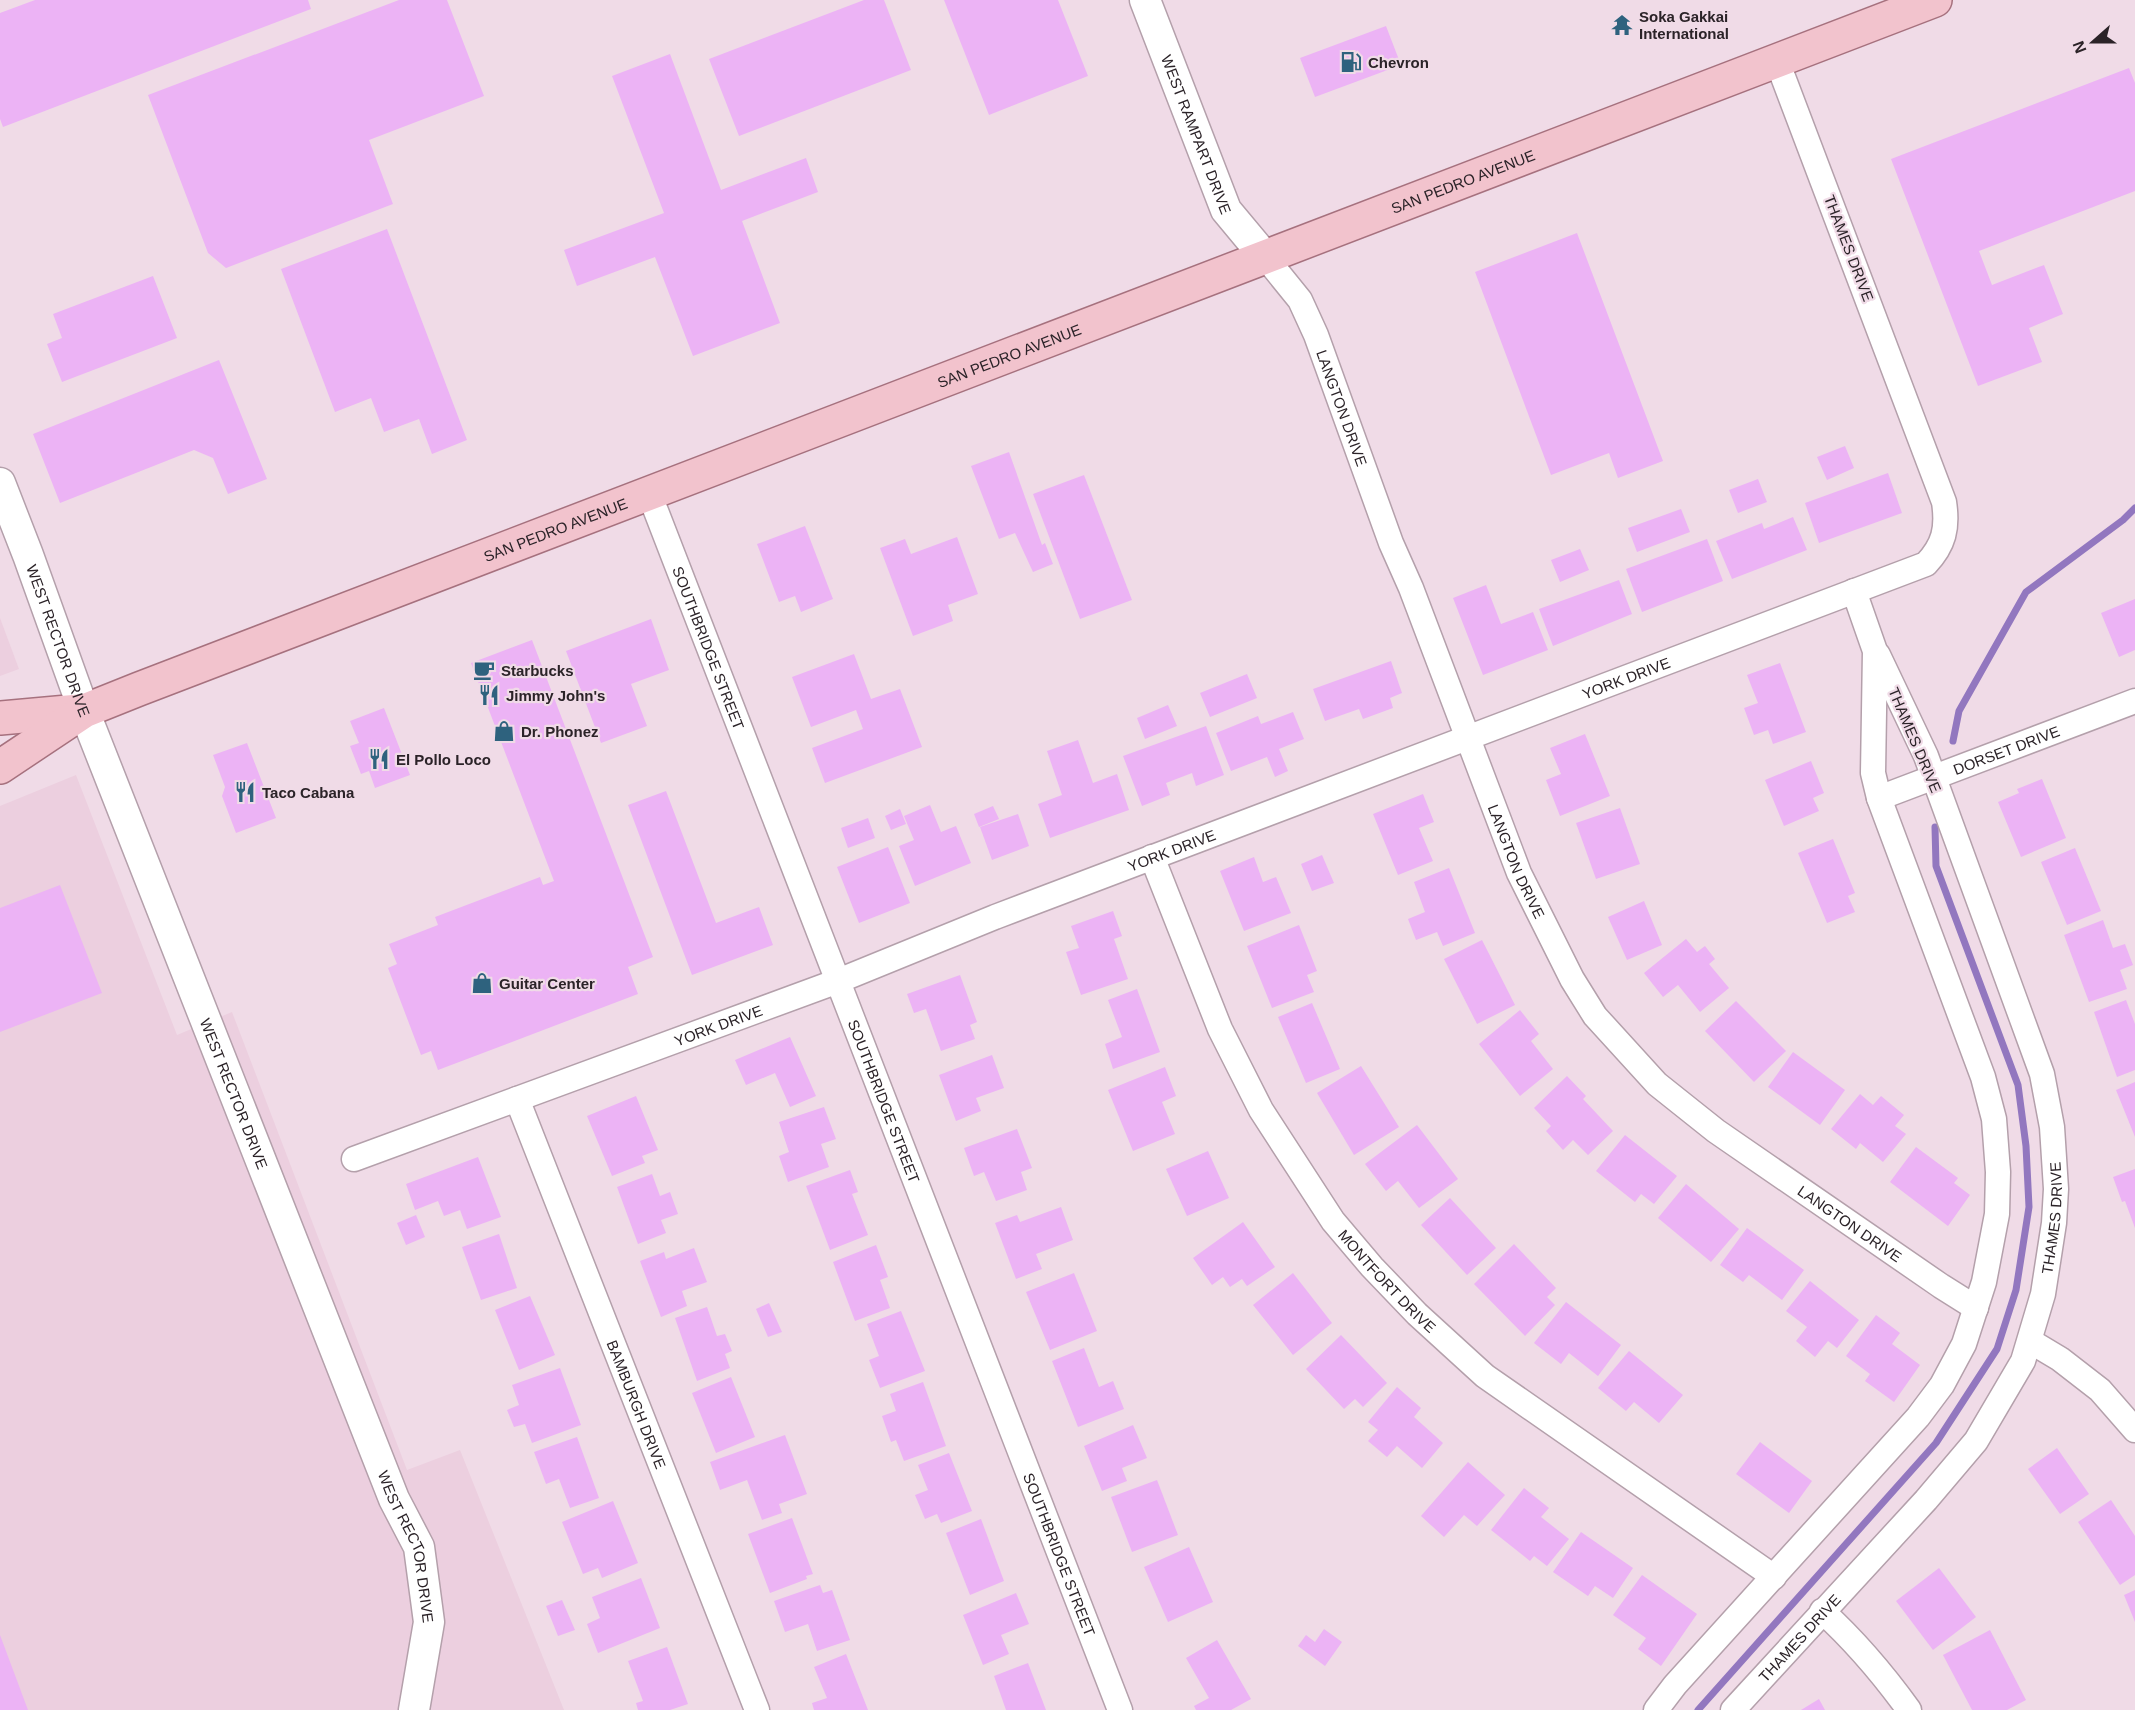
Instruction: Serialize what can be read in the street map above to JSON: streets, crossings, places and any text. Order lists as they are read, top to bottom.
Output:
{
  "streets": {
    "main road": ["SAN PEDRO AVENUE"],
    "street": [
      "WEST RAMPART DRIVE",
      "THAMES DRIVE",
      "LANGTON DRIVE",
      "WEST RECTOR DRIVE",
      "SOUTHBRIDGE STREET",
      "YORK DRIVE",
      "DORSET DRIVE",
      "MONTFORT DRIVE",
      "BAMBURGH DRIVE"
    ]
  },
  "crossings": [
    ["WEST RAMPART DRIVE", "SAN PEDRO AVENUE"],
    ["WEST RAMPART DRIVE", "LANGTON DRIVE"],
    ["SAN PEDRO AVENUE", "THAMES DRIVE"],
    ["SAN PEDRO AVENUE", "LANGTON DRIVE"],
    ["SAN PEDRO AVENUE", "WEST RECTOR DRIVE"],
    ["SAN PEDRO AVENUE", "SOUTHBRIDGE STREET"],
    ["THAMES DRIVE", "LANGTON DRIVE"],
    ["THAMES DRIVE", "YORK DRIVE"],
    ["THAMES DRIVE", "DORSET DRIVE"],
    ["THAMES DRIVE", "MONTFORT DRIVE"],
    ["LANGTON DRIVE", "YORK DRIVE"],
    ["SOUTHBRIDGE STREET", "YORK DRIVE"],
    ["YORK DRIVE", "MONTFORT DRIVE"],
    ["YORK DRIVE", "BAMBURGH DRIVE"]
  ],
  "places": {
    "temple": ["Soka Gakkai International"],
    "fuel station": ["Chevron"],
    "cafe": ["Starbucks"],
    "restaurant": ["Jimmy John's", "El Pollo Loco", "Taco Cabana"],
    "shop": ["Dr. Phonez", "Guitar Center"]
  },
  "north": "left"
}
